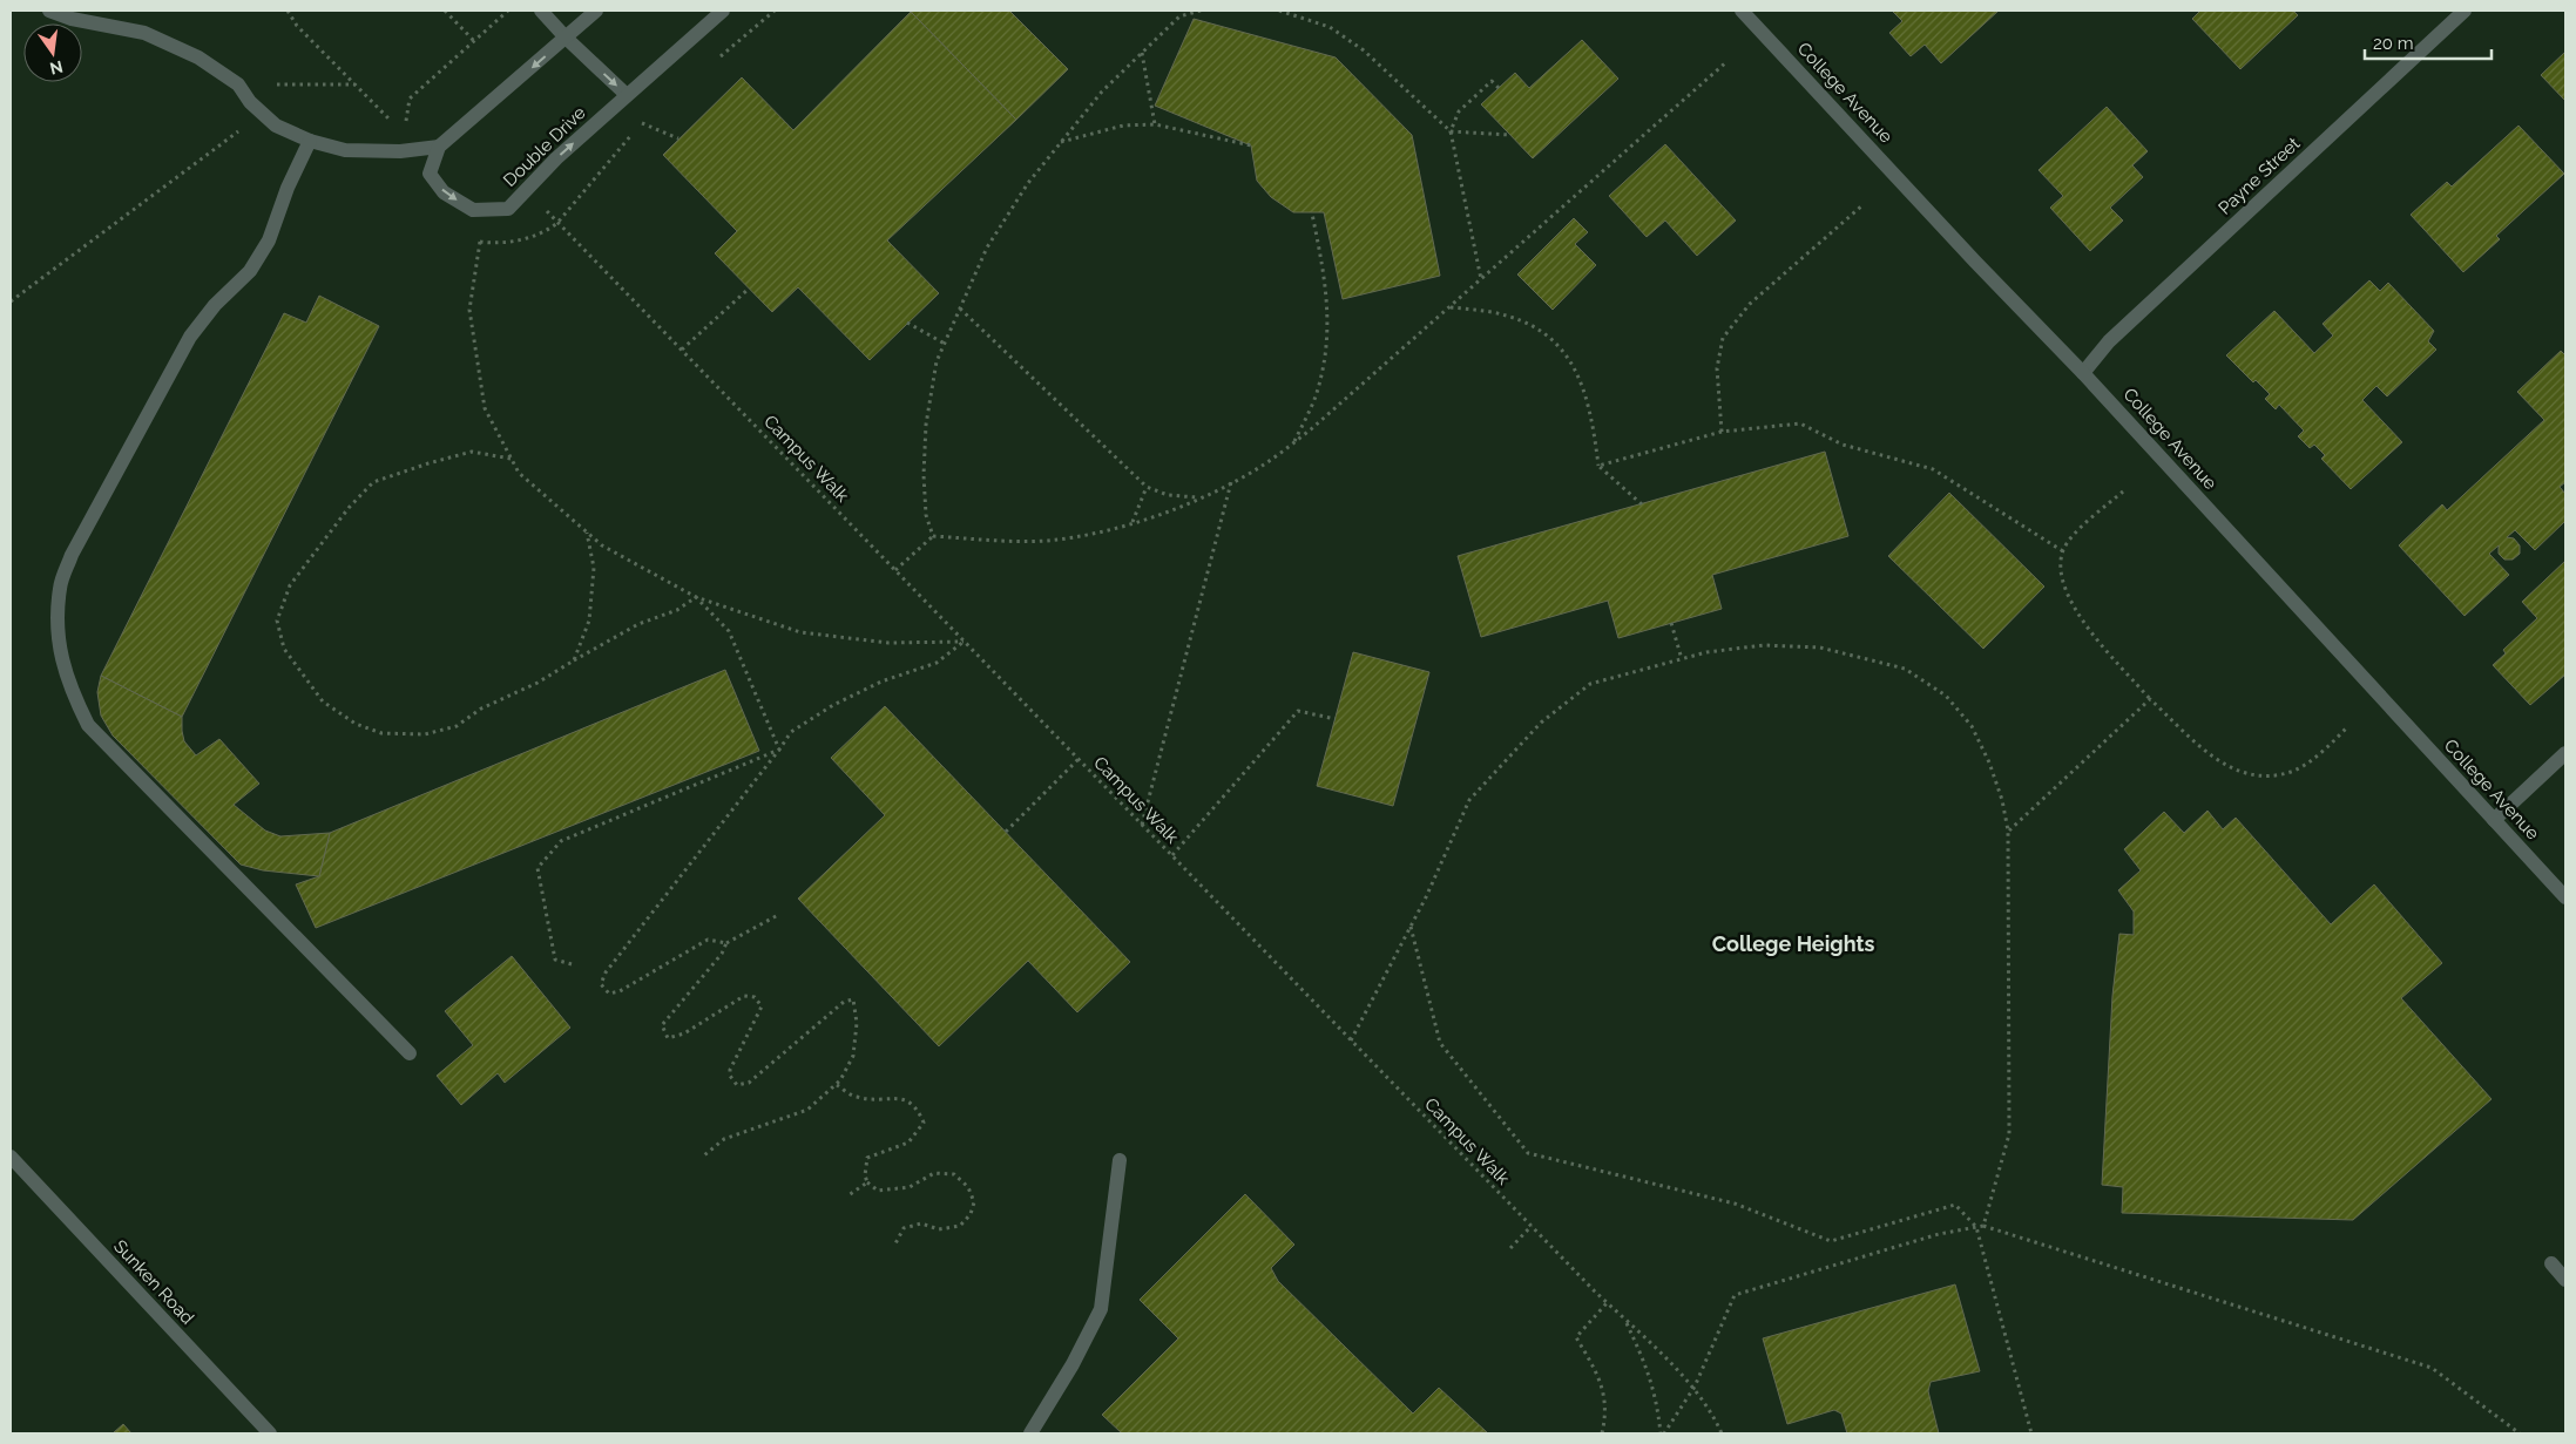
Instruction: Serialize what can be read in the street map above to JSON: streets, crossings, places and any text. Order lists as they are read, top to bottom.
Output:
{
  "streets": {
    "street": [
      "College Avenue",
      "Double Drive",
      "Payne Street",
      "Sunken Road"
    ],
    "path": ["Campus Walk"]
  },
  "crossings": [
    ["College Avenue", "Payne Street"],
    ["Double Drive", "Campus Walk"]
  ],
  "districts": ["College Heights"],
  "scale_bar": "20 m",
  "north": "bottom"
}
